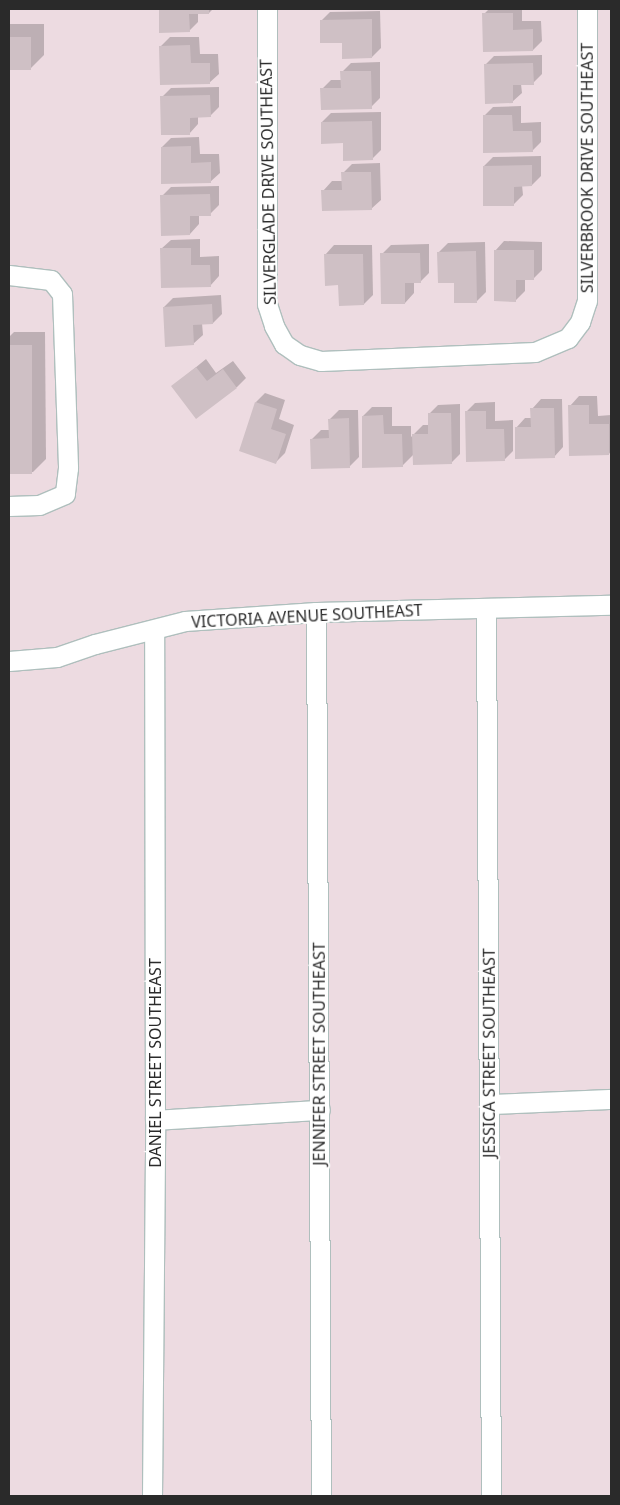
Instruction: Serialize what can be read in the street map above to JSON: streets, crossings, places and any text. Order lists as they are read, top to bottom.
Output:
{
  "streets": {
    "street": [
      "SILVERBROOK DRIVE SOUTHEAST",
      "SILVERGLADE DRIVE SOUTHEAST",
      "VICTORIA AVENUE SOUTHEAST",
      "JESSICA STREET SOUTHEAST",
      "JENNIFER STREET SOUTHEAST",
      "DANIEL STREET SOUTHEAST"
    ]
  },
  "crossings": [
    ["SILVERBROOK DRIVE SOUTHEAST", "SILVERGLADE DRIVE SOUTHEAST"],
    ["VICTORIA AVENUE SOUTHEAST", "JESSICA STREET SOUTHEAST"],
    ["VICTORIA AVENUE SOUTHEAST", "JENNIFER STREET SOUTHEAST"],
    ["VICTORIA AVENUE SOUTHEAST", "DANIEL STREET SOUTHEAST"]
  ]
}
